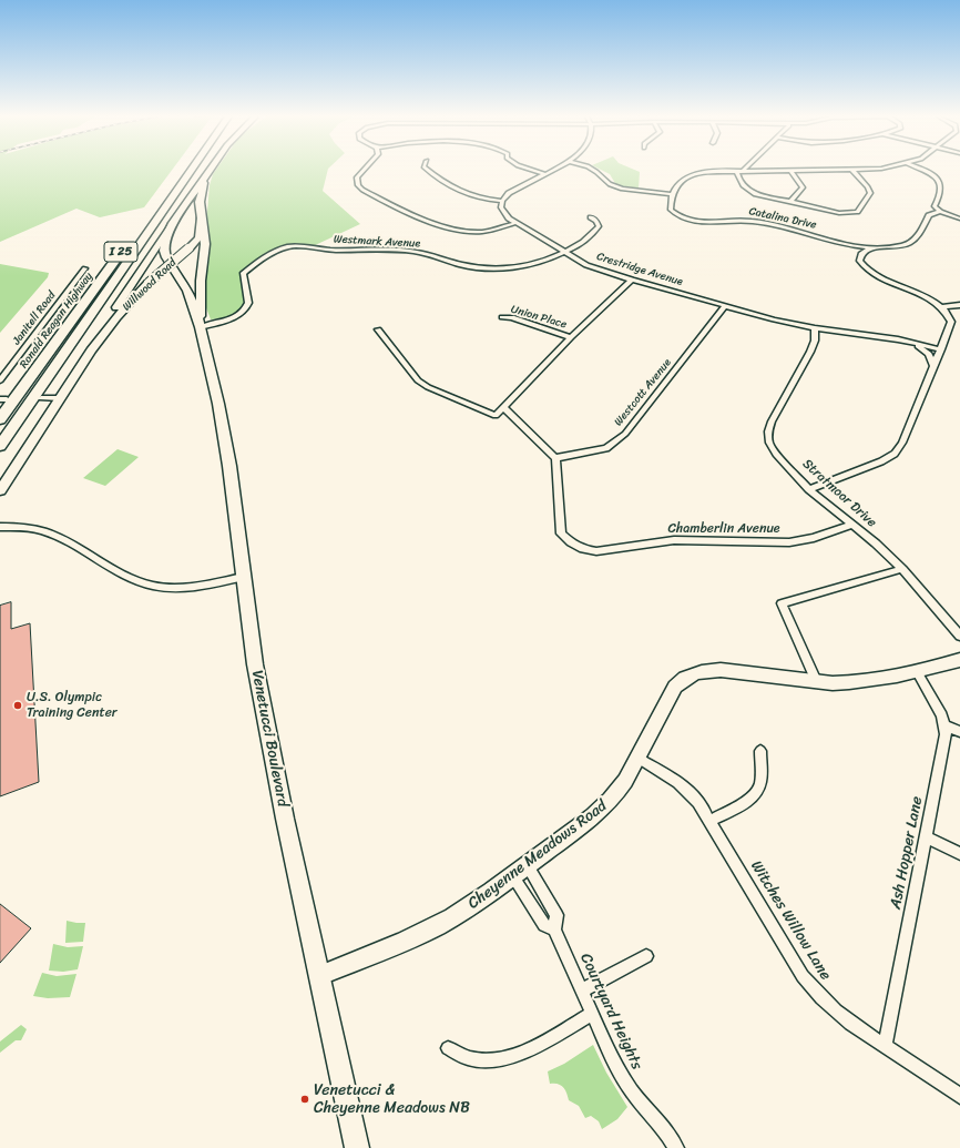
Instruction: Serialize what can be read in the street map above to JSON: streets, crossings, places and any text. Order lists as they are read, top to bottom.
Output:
{
  "streets": {
    "highway": ["I 25", "Ronald Reagan Highway"],
    "main road": ["Venetucci Boulevard"],
    "street": [
      "Catalina Drive",
      "Westmark Avenue",
      "Crestridge Avenue",
      "Willwood Road",
      "Union Place",
      "Janitell Road",
      "Westcott Avenue",
      "Stratmoor Drive",
      "Chamberlin Avenue",
      "Ash Hopper Lane",
      "Cheyenne Meadows Road",
      "Witches Willow Lane",
      "Courtyard Heights"
    ]
  },
  "crossings": [
    ["Westmark Avenue", "Crestridge Avenue"],
    ["Westmark Avenue", "Venetucci Boulevard"],
    ["Crestridge Avenue", "Westcott Avenue"],
    ["Crestridge Avenue", "Stratmoor Drive"],
    ["Willwood Road", "Venetucci Boulevard"],
    ["Westcott Avenue", "Chamberlin Avenue"],
    ["Stratmoor Drive", "Chamberlin Avenue"],
    ["Venetucci Boulevard", "Cheyenne Meadows Road"],
    ["Ash Hopper Lane", "Cheyenne Meadows Road"],
    ["Ash Hopper Lane", "Witches Willow Lane"],
    ["Cheyenne Meadows Road", "Witches Willow Lane"],
    ["Cheyenne Meadows Road", "Courtyard Heights"]
  ],
  "places": ["U.S. Olympic Training Center", "Venetucci & Cheyenne Meadows NB"]
}
